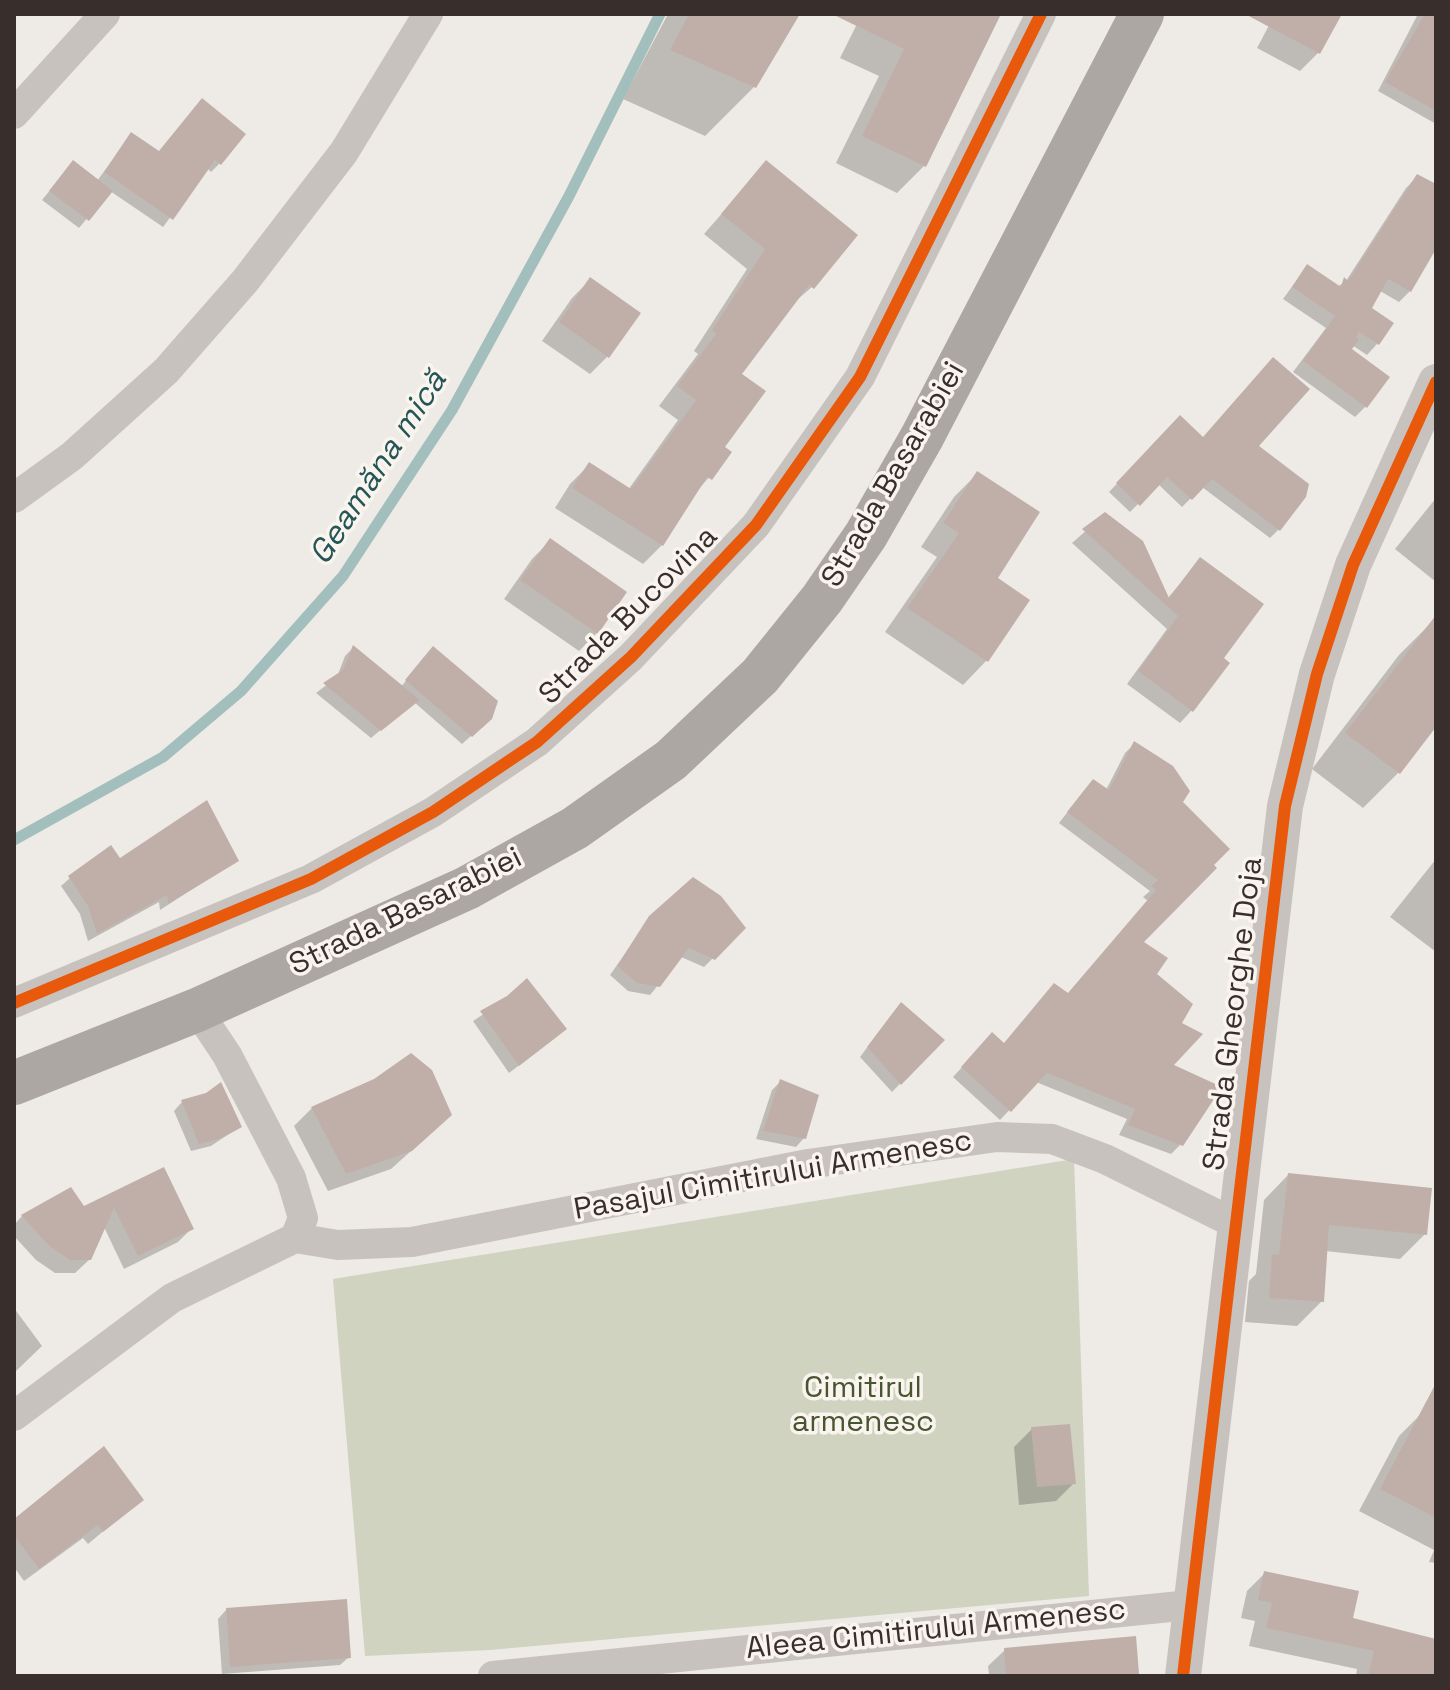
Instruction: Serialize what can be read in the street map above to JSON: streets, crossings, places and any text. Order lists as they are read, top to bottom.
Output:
{
  "streets": {
    "main road": ["Strada Basarabiei"],
    "street": [
      "Strada Bucovina",
      "Strada Gheorghe Doja",
      "Pasajul Cimitirului Armenesc",
      "Aleea Cimitirului Armenesc"
    ]
  },
  "crossings": [
    ["Strada Gheorghe Doja", "Pasajul Cimitirului Armenesc"],
    ["Strada Gheorghe Doja", "Aleea Cimitirului Armenesc"]
  ],
  "water": ["Geamăna mică"],
  "parks": ["Cimitirul armenesc"]
}
